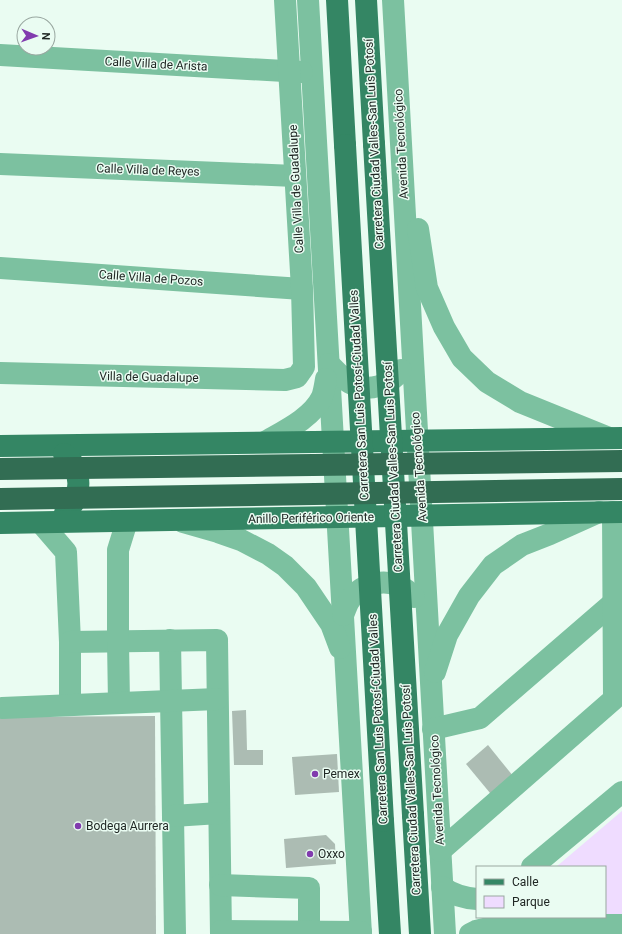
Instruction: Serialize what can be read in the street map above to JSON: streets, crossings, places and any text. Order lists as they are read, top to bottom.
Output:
{
  "streets": {
    "highway": ["Anillo Periférico Oriente"],
    "main road": ["Carretera Ciudad Valles-San Luis Potosí", "Carretera San Luis Potosí-Ciudad Valles"],
    "street": [
      "Calle Villa de Arista",
      "Avenida Tecnológico",
      "Calle Villa de Reyes",
      "Calle Villa de Guadalupe",
      "Calle Villa de Pozos",
      "Villa de Guadalupe"
    ]
  },
  "crossings": [
    ["Calle Villa de Arista", "Calle Villa de Guadalupe"],
    ["Avenida Tecnológico", "Anillo Periférico Oriente"],
    ["Calle Villa de Reyes", "Calle Villa de Guadalupe"],
    ["Calle Villa de Guadalupe", "Calle Villa de Pozos"],
    ["Calle Villa de Guadalupe", "Villa de Guadalupe"]
  ],
  "places": ["Pemex", "Bodega Aurrera", "Oxxo"],
  "legend": ["Calle", "Parque"],
  "north": "right"
}
